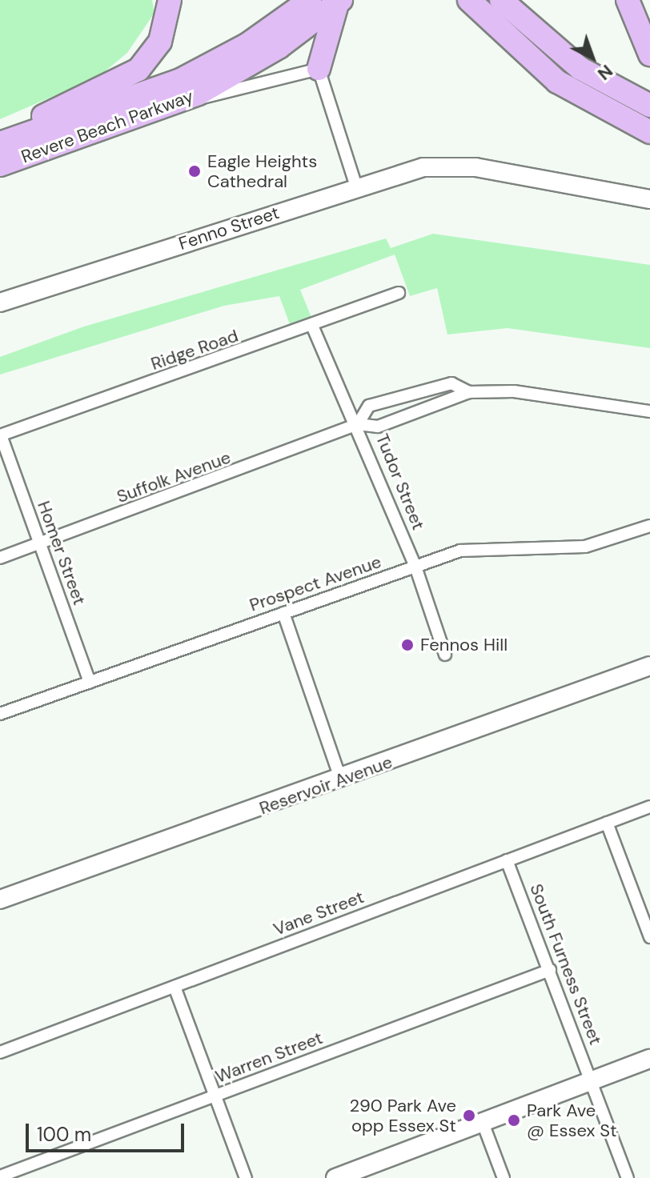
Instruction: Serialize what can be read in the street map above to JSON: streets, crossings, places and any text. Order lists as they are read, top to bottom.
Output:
{
  "streets": {
    "highway": ["Revere Beach Parkway"],
    "street": [
      "Fenno Street",
      "Ridge Road",
      "Suffolk Avenue",
      "Tudor Street",
      "Homer Street",
      "Prospect Avenue",
      "Reservoir Avenue",
      "Vane Street",
      "South Furness Street",
      "Warren Street"
    ]
  },
  "crossings": [
    ["Ridge Road", "Tudor Street"],
    ["Ridge Road", "Homer Street"],
    ["Suffolk Avenue", "Tudor Street"],
    ["Suffolk Avenue", "Homer Street"],
    ["Tudor Street", "Prospect Avenue"],
    ["Homer Street", "Prospect Avenue"],
    ["Vane Street", "South Furness Street"],
    ["South Furness Street", "Warren Street"]
  ],
  "places": [
    "Eagle Heights Cathedral",
    "Fennos Hill",
    "290 Park Ave opp Essex St",
    "Park Ave @ Essex St"
  ],
  "scale_bar": "100 m",
  "north": "bottom right"
}
